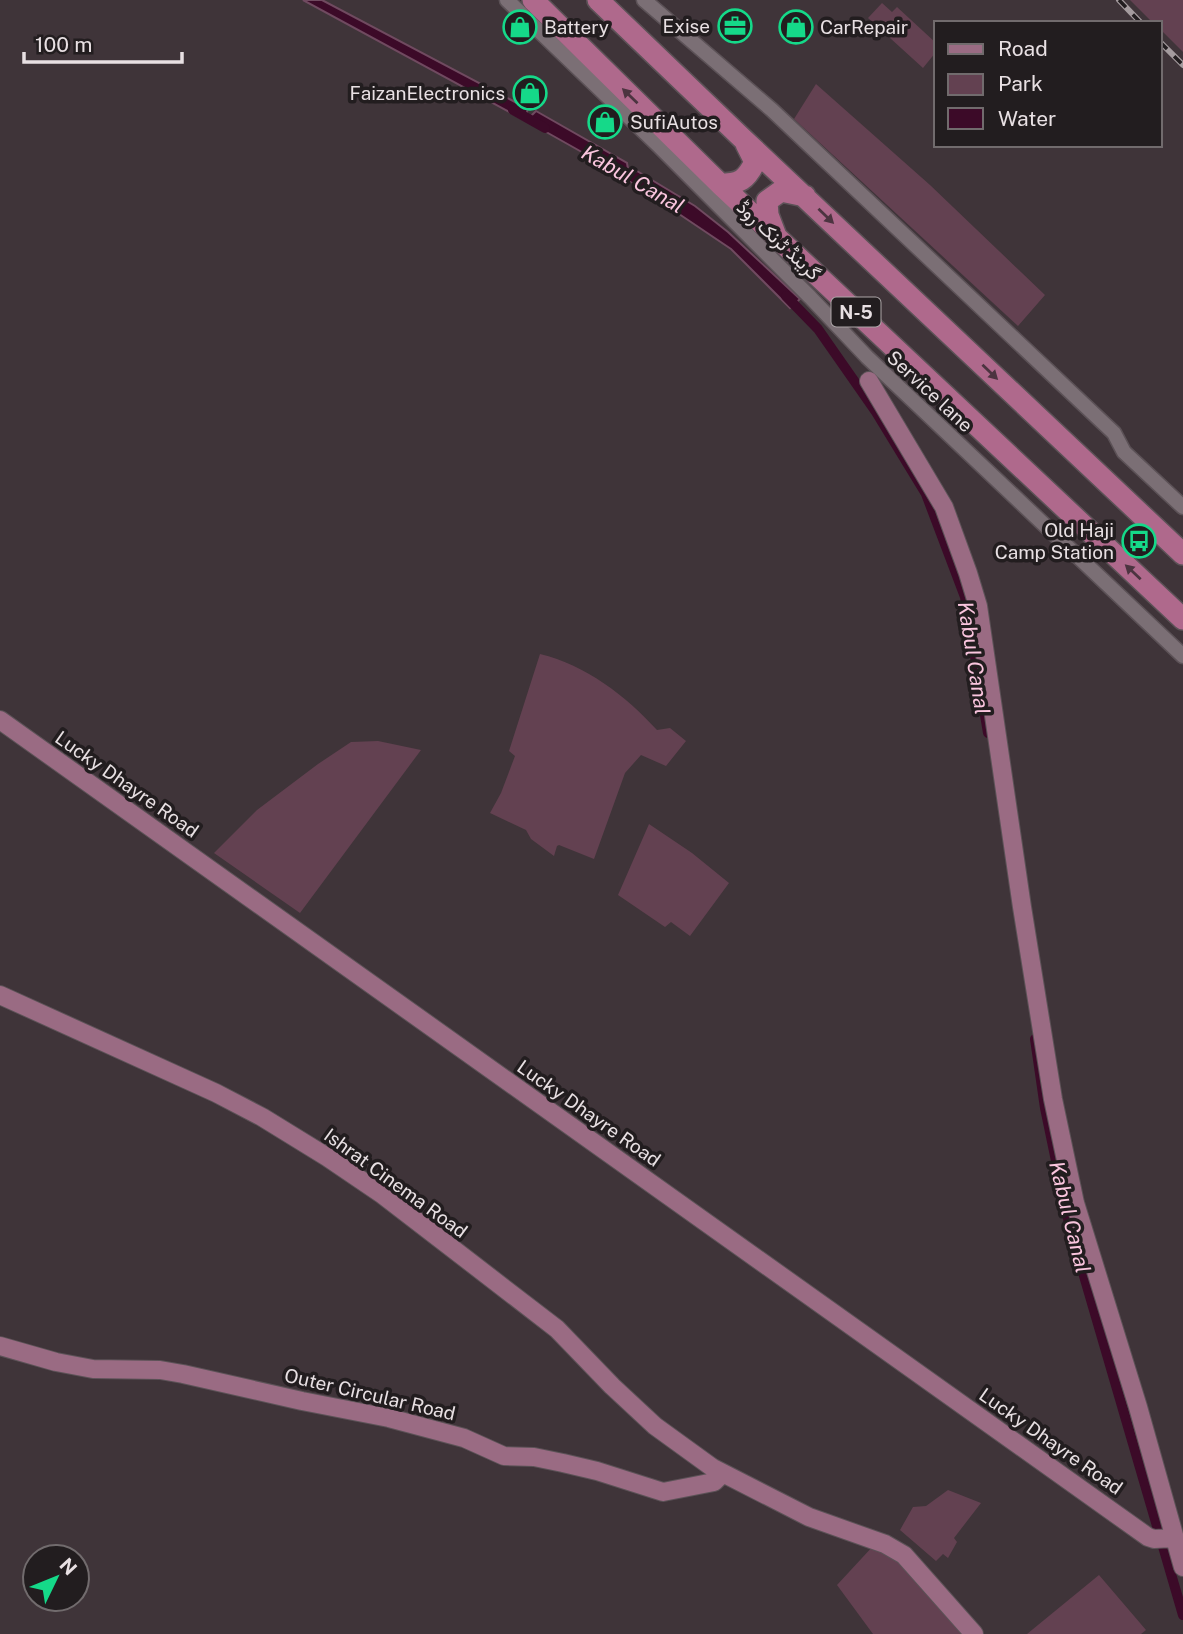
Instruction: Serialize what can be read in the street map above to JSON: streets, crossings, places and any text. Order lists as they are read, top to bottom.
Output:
{
  "streets": {
    "highway": ["گرینڈ ٹرنک روڈ", "N-5"],
    "main road": ["Lucky Dhayre Road", "Ishrat Cinema Road", "Outer Circular Road"],
    "street": ["Service lane"]
  },
  "crossings": [
    ["Ishrat Cinema Road", "Outer Circular Road"]
  ],
  "water": ["Kabul Canal"],
  "places": {
    "office": ["Exise"],
    "shop": [
      "Battery",
      "CarRepair",
      "FaizanElectronics",
      "SufiAutos"
    ],
    "bus stop": ["Old Haji Camp Station"]
  },
  "legend": ["Road", "Park", "Water"],
  "scale_bar": "100 m",
  "north": "top right"
}
